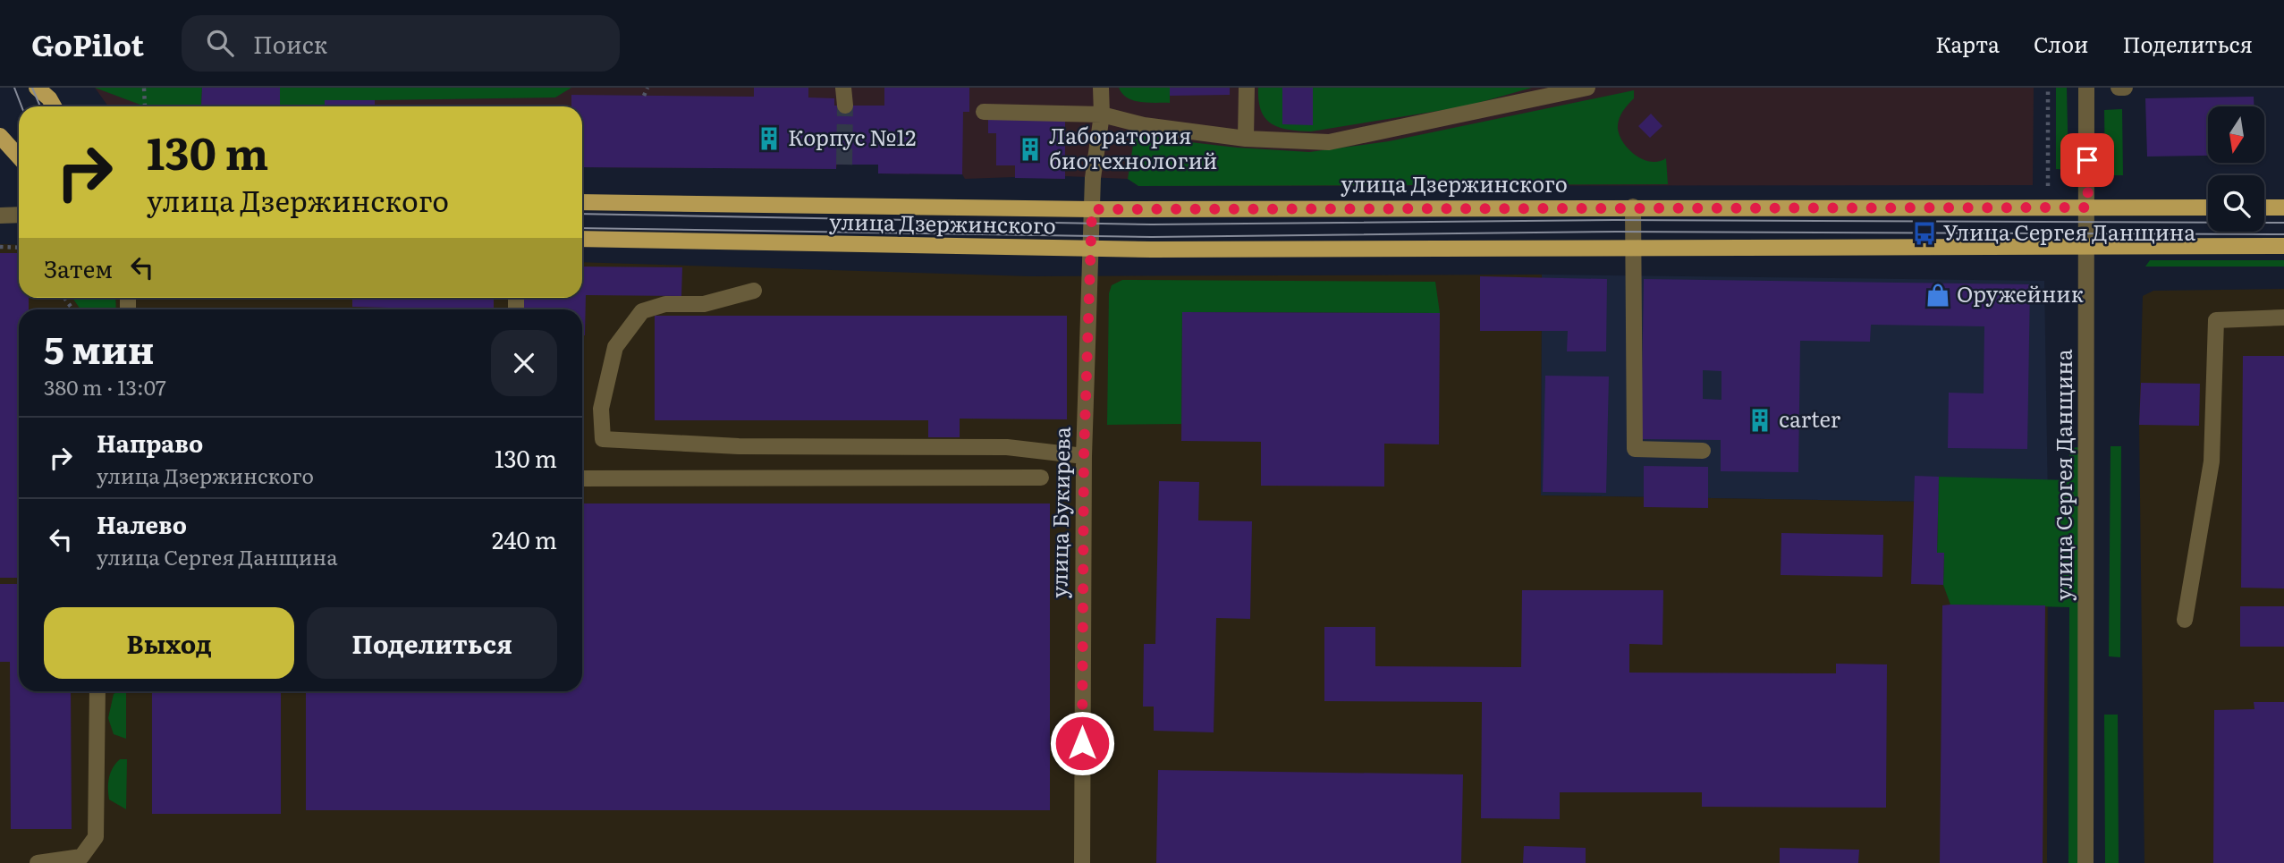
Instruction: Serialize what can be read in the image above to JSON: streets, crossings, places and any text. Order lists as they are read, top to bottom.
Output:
{
  "streets": {
    "main road": ["улица Дзержинского"],
    "street": ["улица Сергея Данщина", "улица Букирева"]
  },
  "crossings": [
    ["улица Дзержинского", "улица Сергея Данщина"],
    ["улица Дзержинского", "улица Букирева"]
  ],
  "places": {
    "building": ["Корпус №12", "Лаборатория биотехнологий", "carter"],
    "bus stop": ["Улица Сергея Данщина"],
    "shop": ["Оружейник"]
  },
  "north": "bottom",
  "page": {
    "header": "GoPilot",
    "search": "Поиск",
    "nav": ["Карта", "Слои", "Поделиться"],
    "turn": ["130 m", "улица Дзержинского"],
    "then": "Затем",
    "heading": ["5 мин", "380 m · 13:07"],
    "list": [
      {
        "name": "Направо",
        "note": "улица Дзержинского",
        "value": "130 m"
      },
      {
        "name": "Налево",
        "note": "улица Сергея Данщина",
        "value": "240 m"
      }
    ],
    "buttons": ["Выход", "Поделиться"]
  }
}
